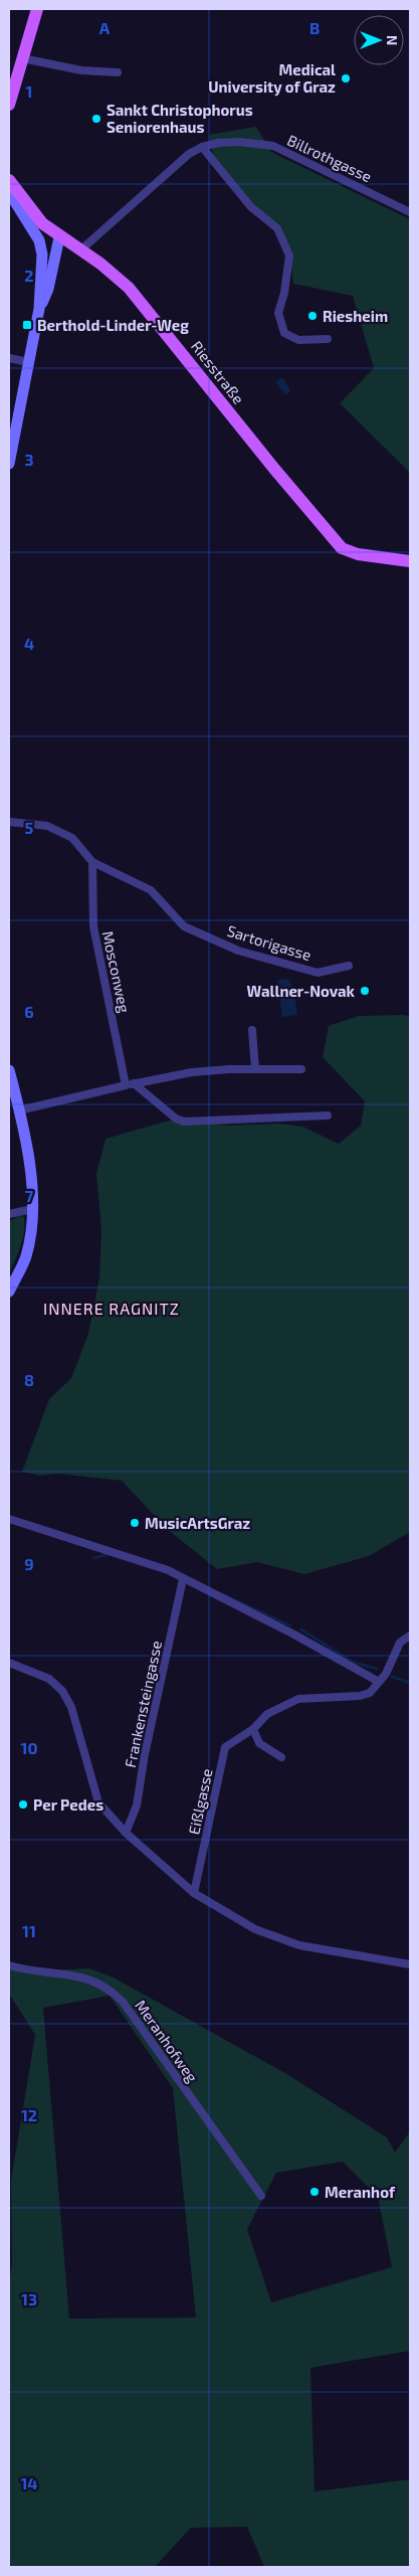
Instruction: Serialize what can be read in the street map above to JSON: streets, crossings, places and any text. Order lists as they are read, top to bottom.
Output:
{
  "streets": {
    "main road": ["Riesstraße"],
    "street": [
      "Billrothgasse",
      "Sartorigasse",
      "Mosconweg",
      "Frankensteingasse",
      "Eißlgasse",
      "Meranhofweg"
    ]
  },
  "crossings": [
    ["Billrothgasse", "Riesstraße"],
    ["Sartorigasse", "Mosconweg"]
  ],
  "districts": ["INNERE RAGNITZ"],
  "places": {
    "other": [
      "Medical University of Graz",
      "Sankt Christophorus Seniorenhaus",
      "Riesheim",
      "Wallner-Novak",
      "MusicArtsGraz",
      "Per Pedes",
      "Meranhof"
    ],
    "transit": ["Berthold-Linder-Weg"]
  },
  "north": "right",
  "grid": {
    "columns": ["A", "B"],
    "rows": [
      "1",
      "2",
      "3",
      "4",
      "5",
      "6",
      "7",
      "8",
      "9",
      "10",
      "11",
      "12",
      "13",
      "14"
    ]
  }
}
